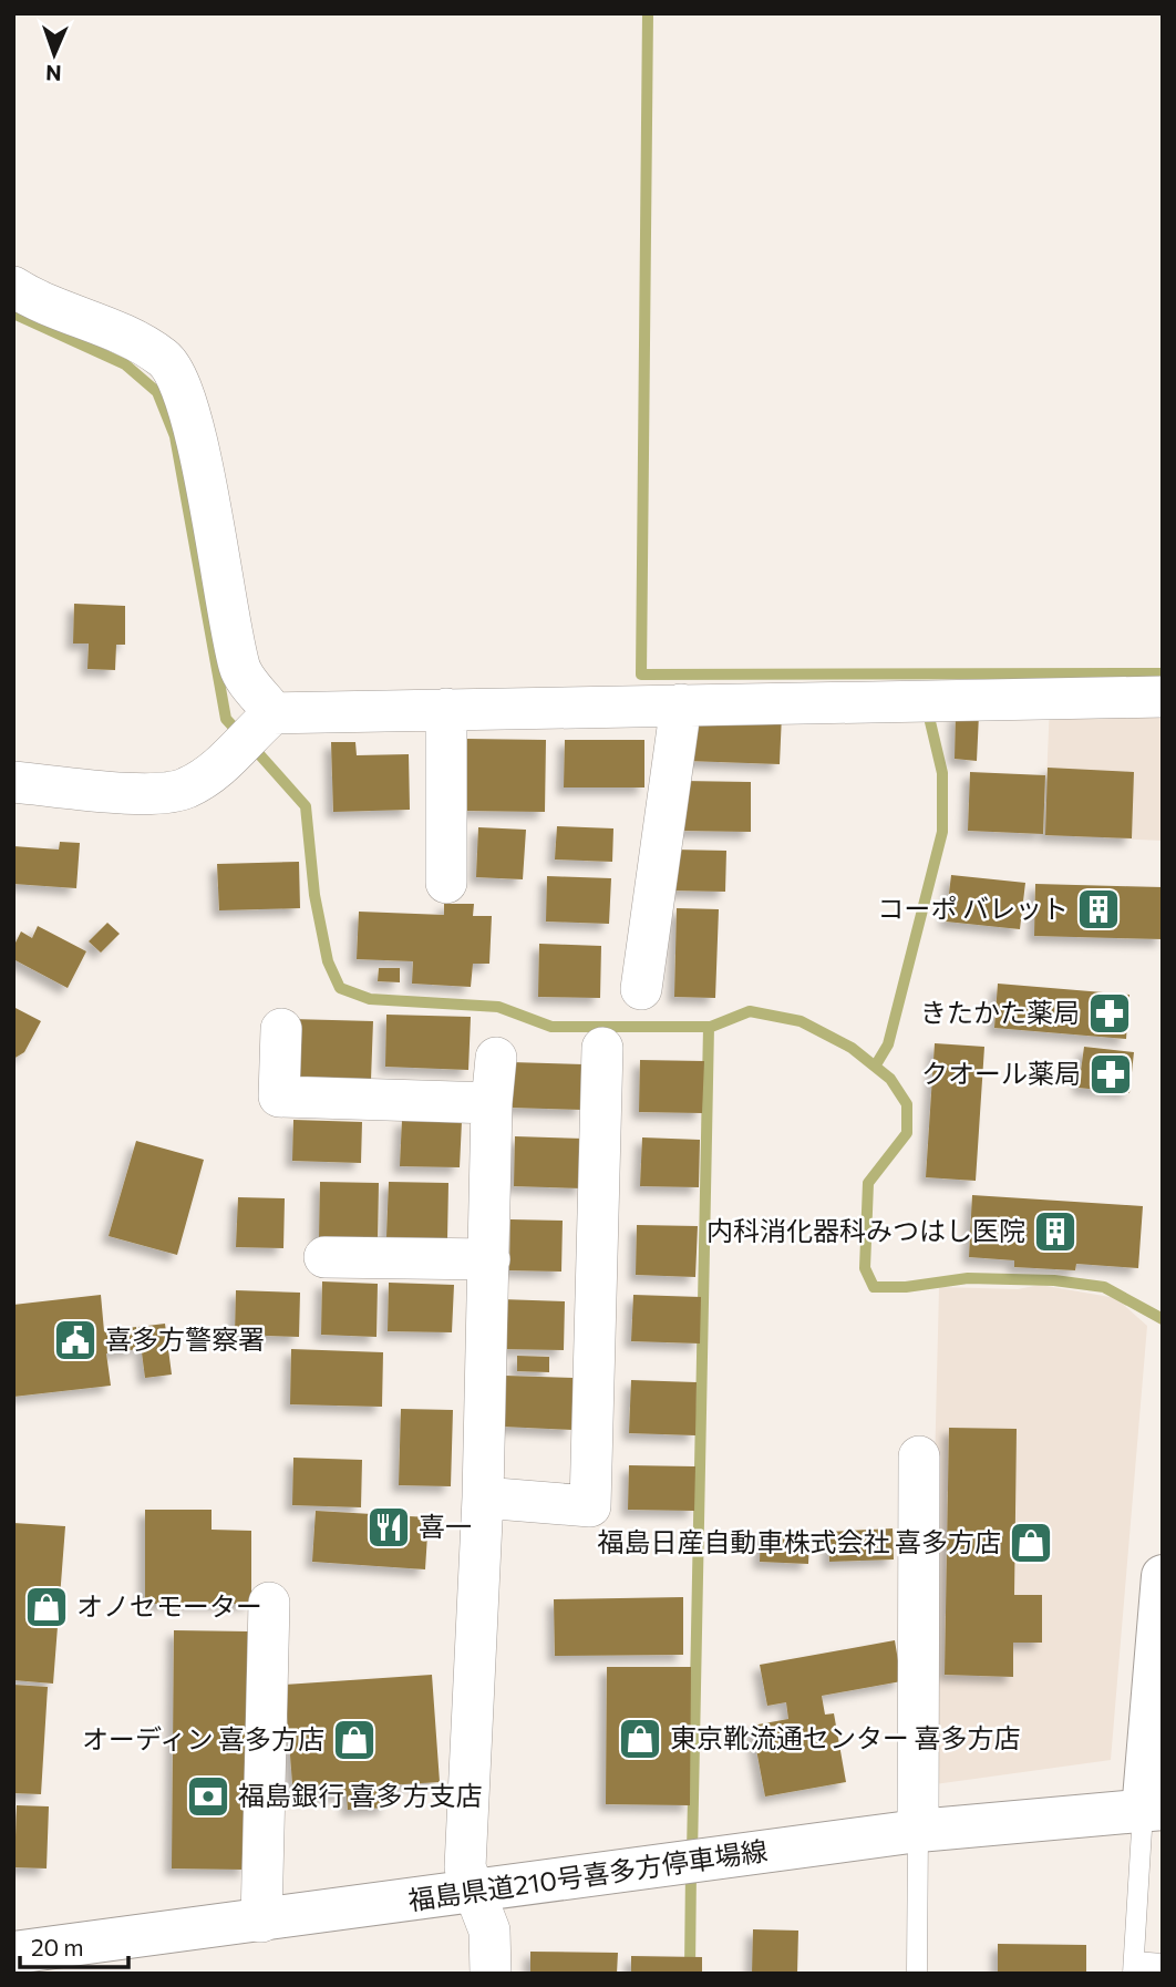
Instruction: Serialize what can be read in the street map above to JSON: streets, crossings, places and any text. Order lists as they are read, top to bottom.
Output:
{
  "streets": {
    "main road": ["福島県道210号喜多方停車場線"]
  },
  "places": {
    "building": ["コーポ バレット", "内科消化器科みつはし医院"],
    "pharmacy": ["きたかた薬局", "クオール薬局"],
    "public building": ["喜多方警察署"],
    "restaurant": ["喜一"],
    "shop": [
      "福島日産自動車株式会社 喜多方店",
      "オノセモーター",
      "東京靴流通センター 喜多方店",
      "オーディン 喜多方店"
    ],
    "bank": ["福島銀行 喜多方支店"]
  },
  "scale_bar": "20 m",
  "north": "bottom"
}
